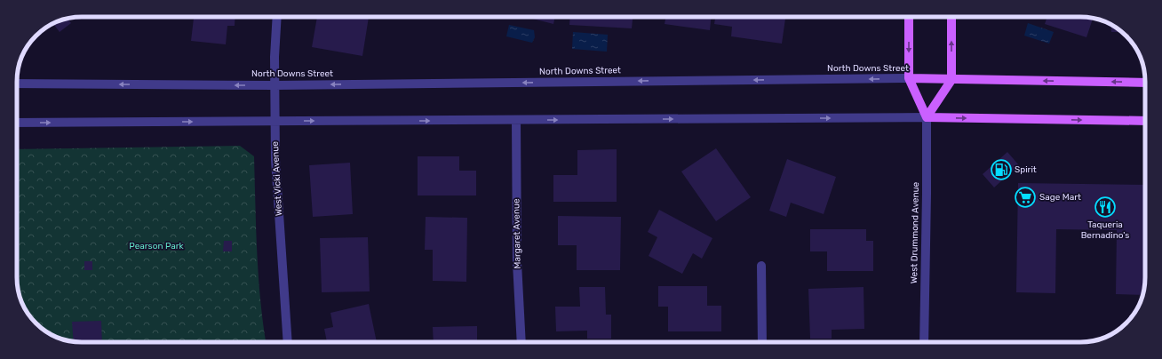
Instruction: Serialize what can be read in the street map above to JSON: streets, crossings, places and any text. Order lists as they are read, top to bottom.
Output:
{
  "streets": {
    "main road": ["North Downs Street", "West Drummond Avenue"],
    "street": ["West Vicki Avenue", "Margaret Avenue"]
  },
  "crossings": [
    ["North Downs Street", "West Vicki Avenue"],
    ["North Downs Street", "West Drummond Avenue"]
  ],
  "parks": ["Pearson Park"],
  "places": {
    "fuel station": ["Spirit"],
    "supermarket": ["Sage Mart"],
    "restaurant": ["Taqueria Bernadino's"]
  }
}
